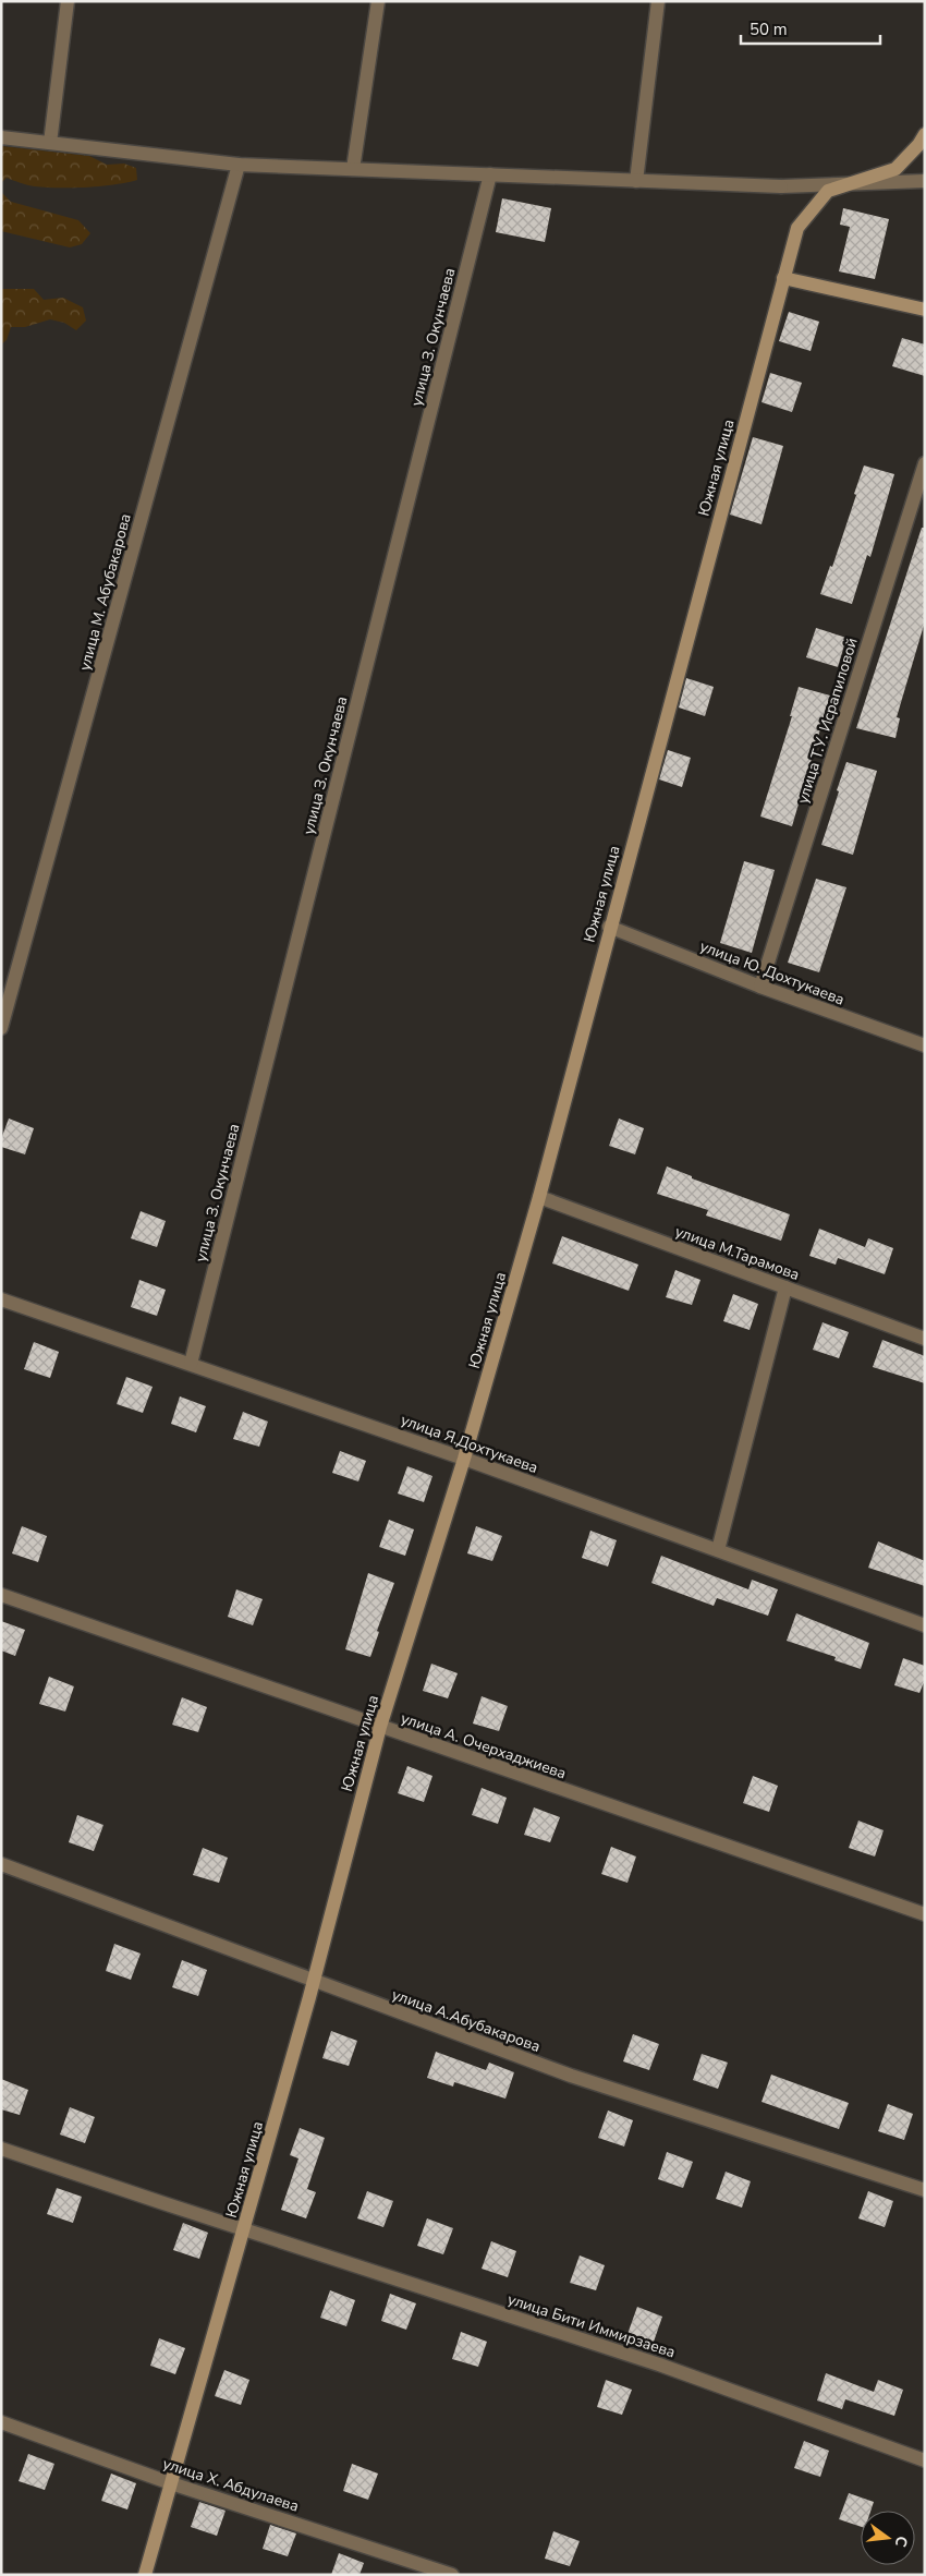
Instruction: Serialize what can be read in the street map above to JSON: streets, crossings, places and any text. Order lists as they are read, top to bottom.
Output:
{
  "streets": {
    "main road": ["Южная улица"],
    "street": [
      "улица З. Окунчаева",
      "улица М. Абубакарова",
      "улица Т.У. Исрапиловой",
      "улица Ю. Дохтукаева",
      "улица М.Тарамова",
      "улица Я.Дохтукаева",
      "улица А. Очерхаджиева",
      "улица А.Абубакарова",
      "улица Бити Иммирзаева",
      "улица Х. Абдулаева"
    ]
  },
  "crossings": [
    ["улица З. Окунчаева", "улица Я.Дохтукаева"],
    ["Южная улица", "улица Ю. Дохтукаева"],
    ["Южная улица", "улица М.Тарамова"],
    ["Южная улица", "улица Я.Дохтукаева"],
    ["Южная улица", "улица А. Очерхаджиева"],
    ["Южная улица", "улица А.Абубакарова"],
    ["Южная улица", "улица Бити Иммирзаева"],
    ["Южная улица", "улица Х. Абдулаева"],
    ["улица Т.У. Исрапиловой", "улица Ю. Дохтукаева"]
  ],
  "scale_bar": "50 m",
  "north": "right"
}
